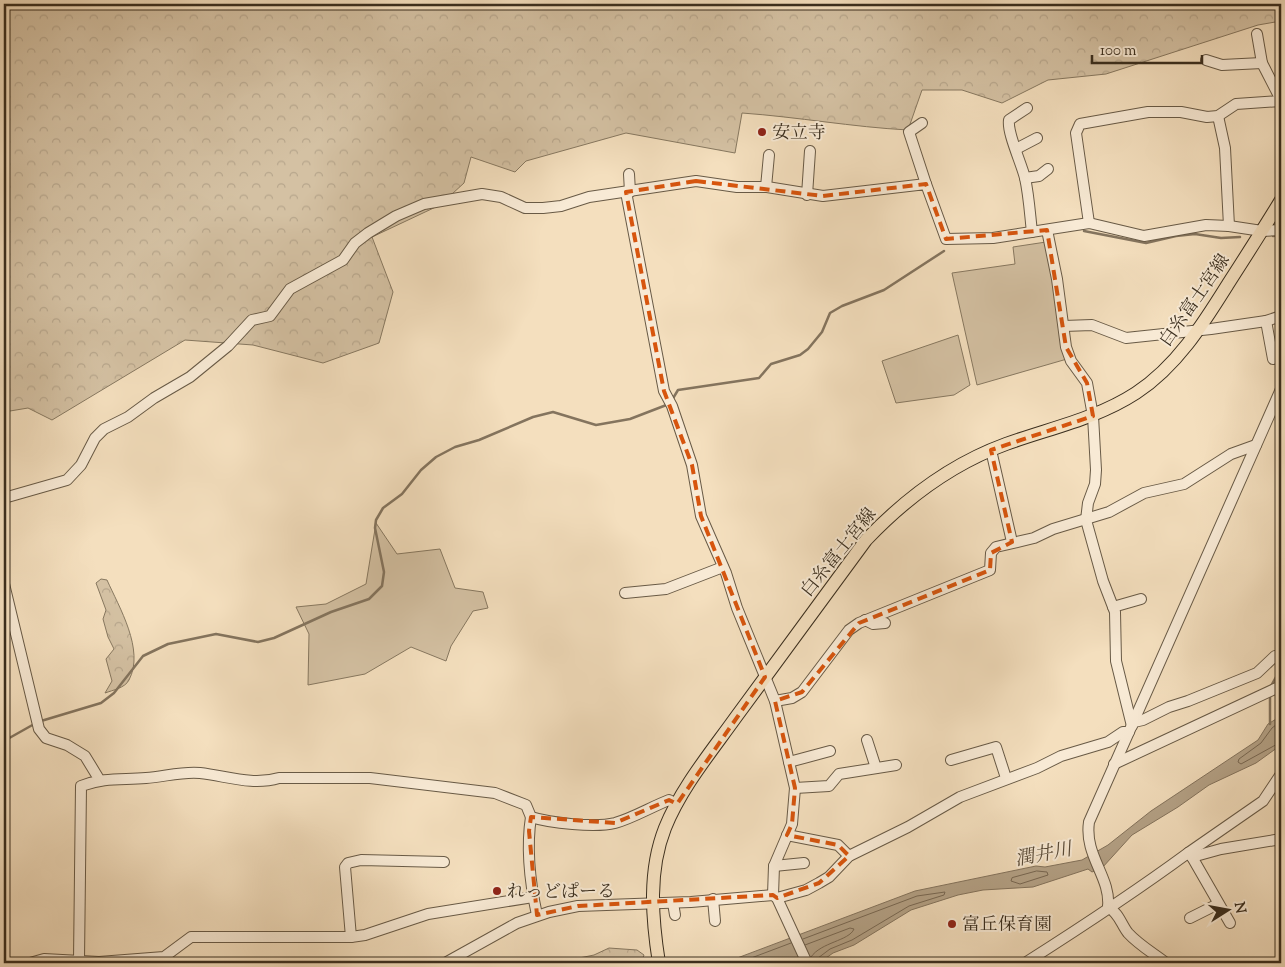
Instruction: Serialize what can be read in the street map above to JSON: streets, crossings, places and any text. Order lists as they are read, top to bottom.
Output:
{
  "streets": {
    "main road": ["白糸富士宮線"]
  },
  "water": ["潤井川"],
  "places": ["安立寺", "れっどぱーる", "富丘保育園"],
  "scale_bar": "100 m",
  "north": "right"
}
